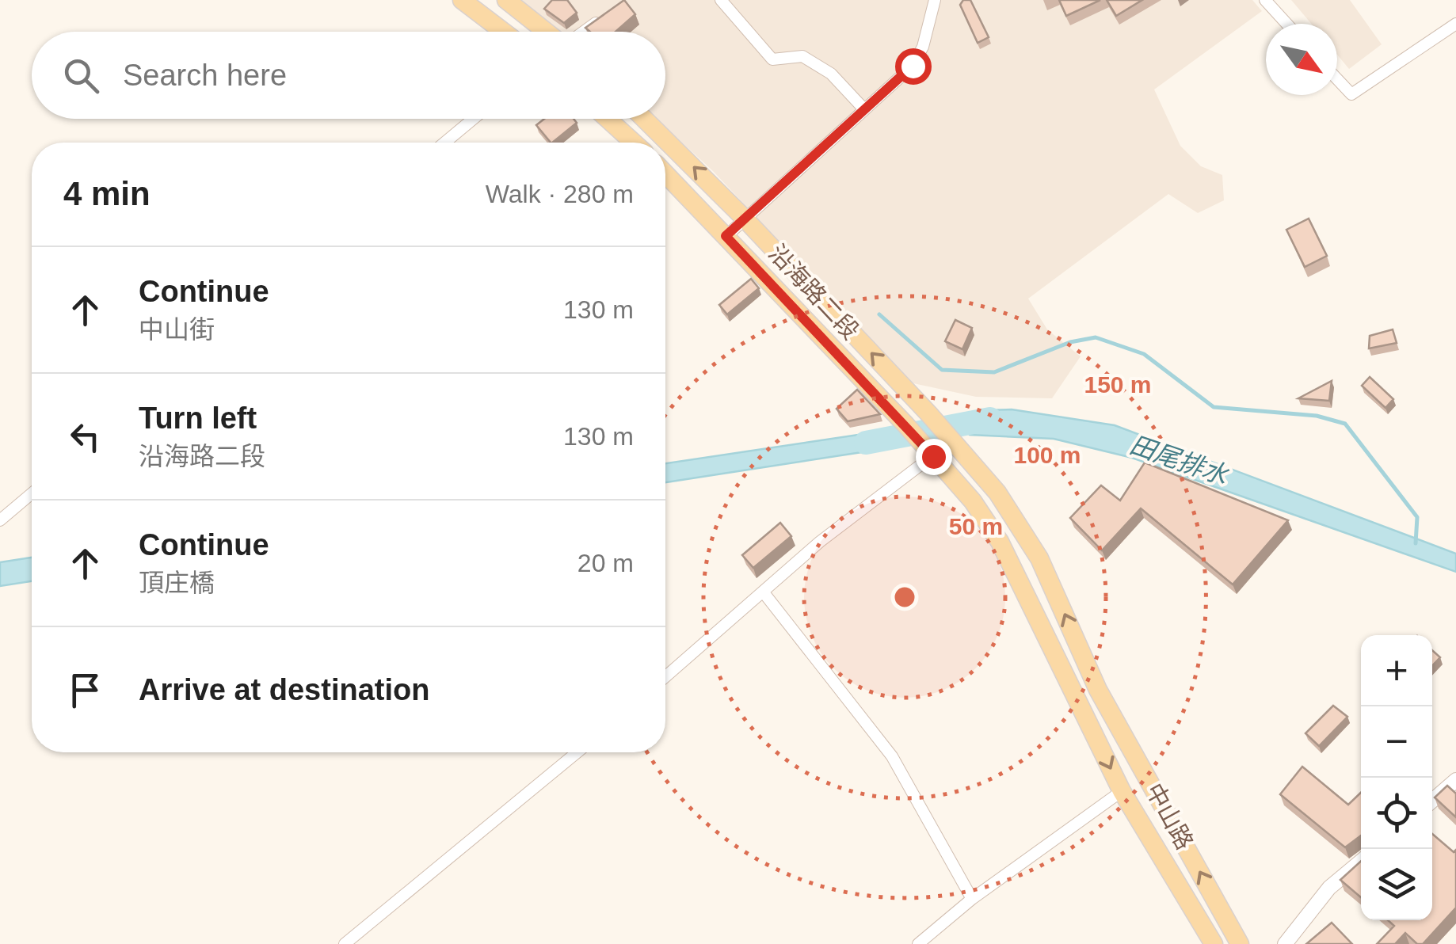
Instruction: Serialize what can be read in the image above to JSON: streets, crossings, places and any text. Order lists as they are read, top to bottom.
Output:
{
  "streets": {
    "main road": ["沿海路二段", "中山路"]
  },
  "crossings": [
    ["沿海路二段", "中山路"]
  ],
  "water": ["田尾排水"],
  "north": "bottom right",
  "page": {
    "search": "Search here",
    "heading": ["4 min", "Walk · 280 m"],
    "list": [
      ["Continue", "中山街", "130 m"],
      ["Turn left", "沿海路二段", "130 m"],
      ["Continue", "頂庄橋", "20 m"],
      "Arrive at destination"
    ],
    "map_buttons": ["+", "−"]
  },
  "rings": ["150 m", "100 m", "50 m"]
}
